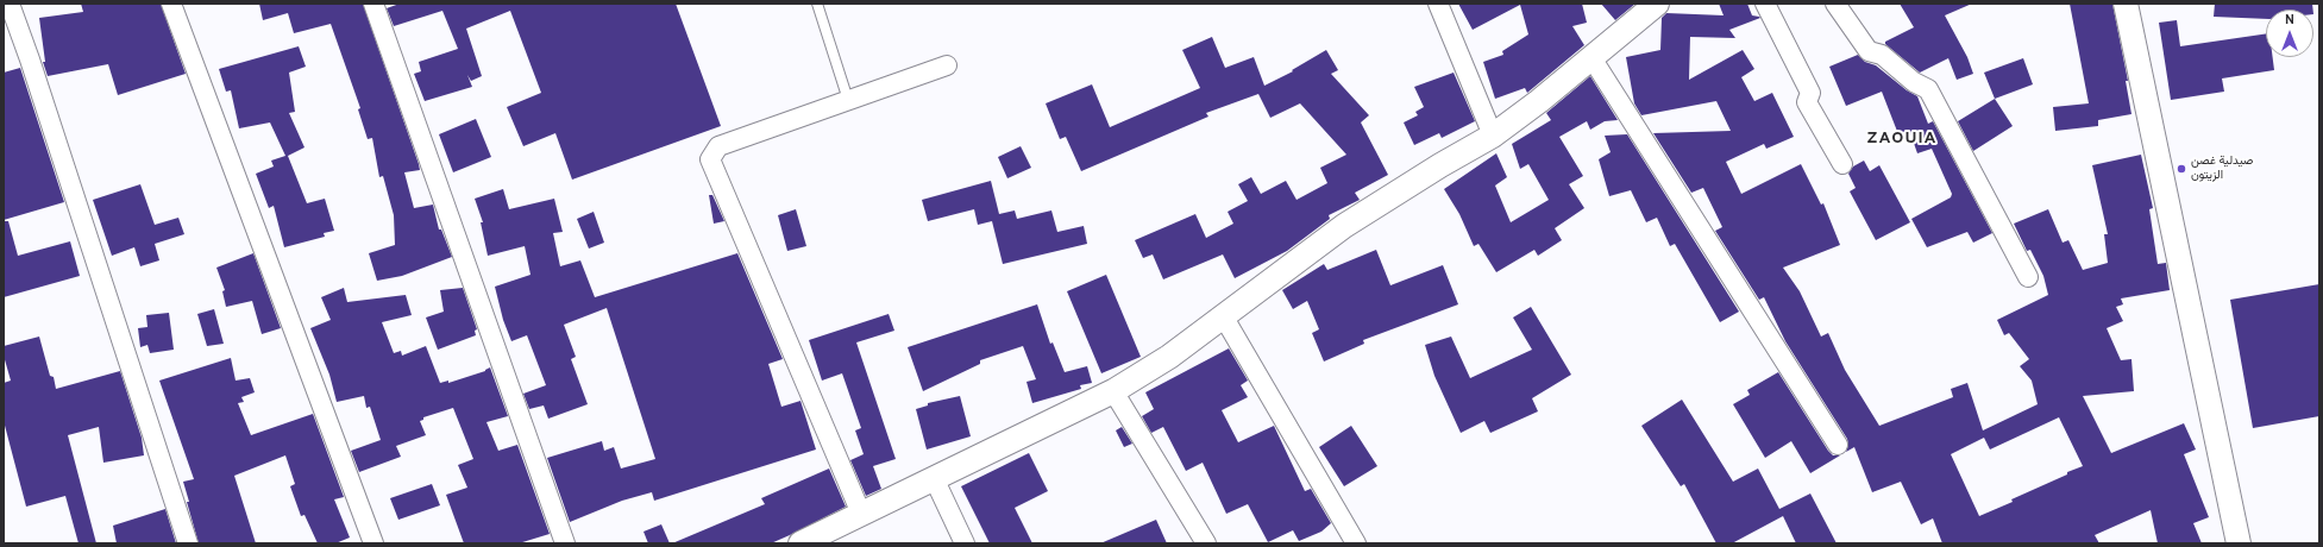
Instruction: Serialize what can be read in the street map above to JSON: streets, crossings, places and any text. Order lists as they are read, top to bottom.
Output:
{
  "districts": ["ZAOUIA"],
  "places": ["صيدلية غصن الزيتون"],
  "north": "top"
}
